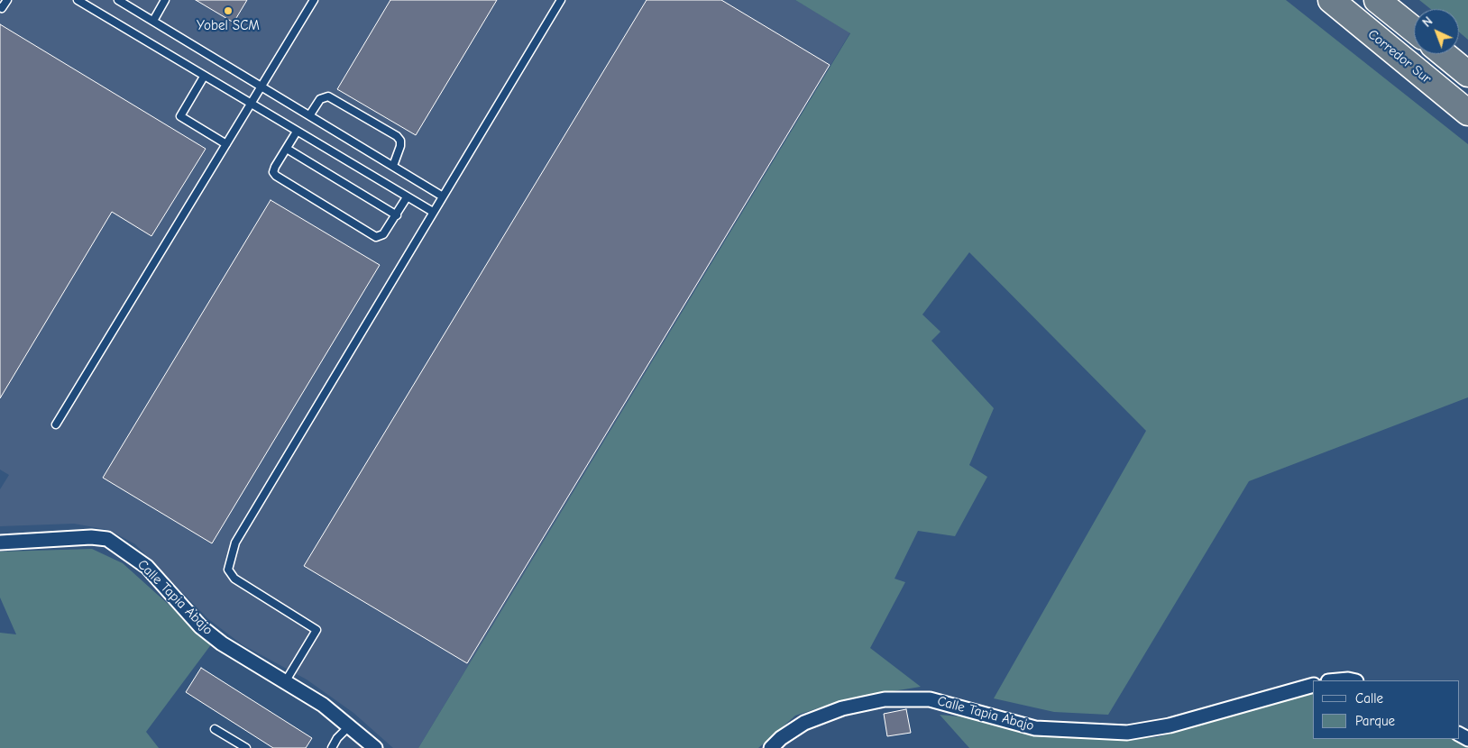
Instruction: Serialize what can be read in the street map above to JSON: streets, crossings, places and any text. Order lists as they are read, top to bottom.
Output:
{
  "streets": {
    "highway": ["Corredor Sur"],
    "street": ["Calle Tapia Abajo"]
  },
  "places": ["Yobel SCM"],
  "legend": ["Calle", "Parque"],
  "north": "top left"
}
